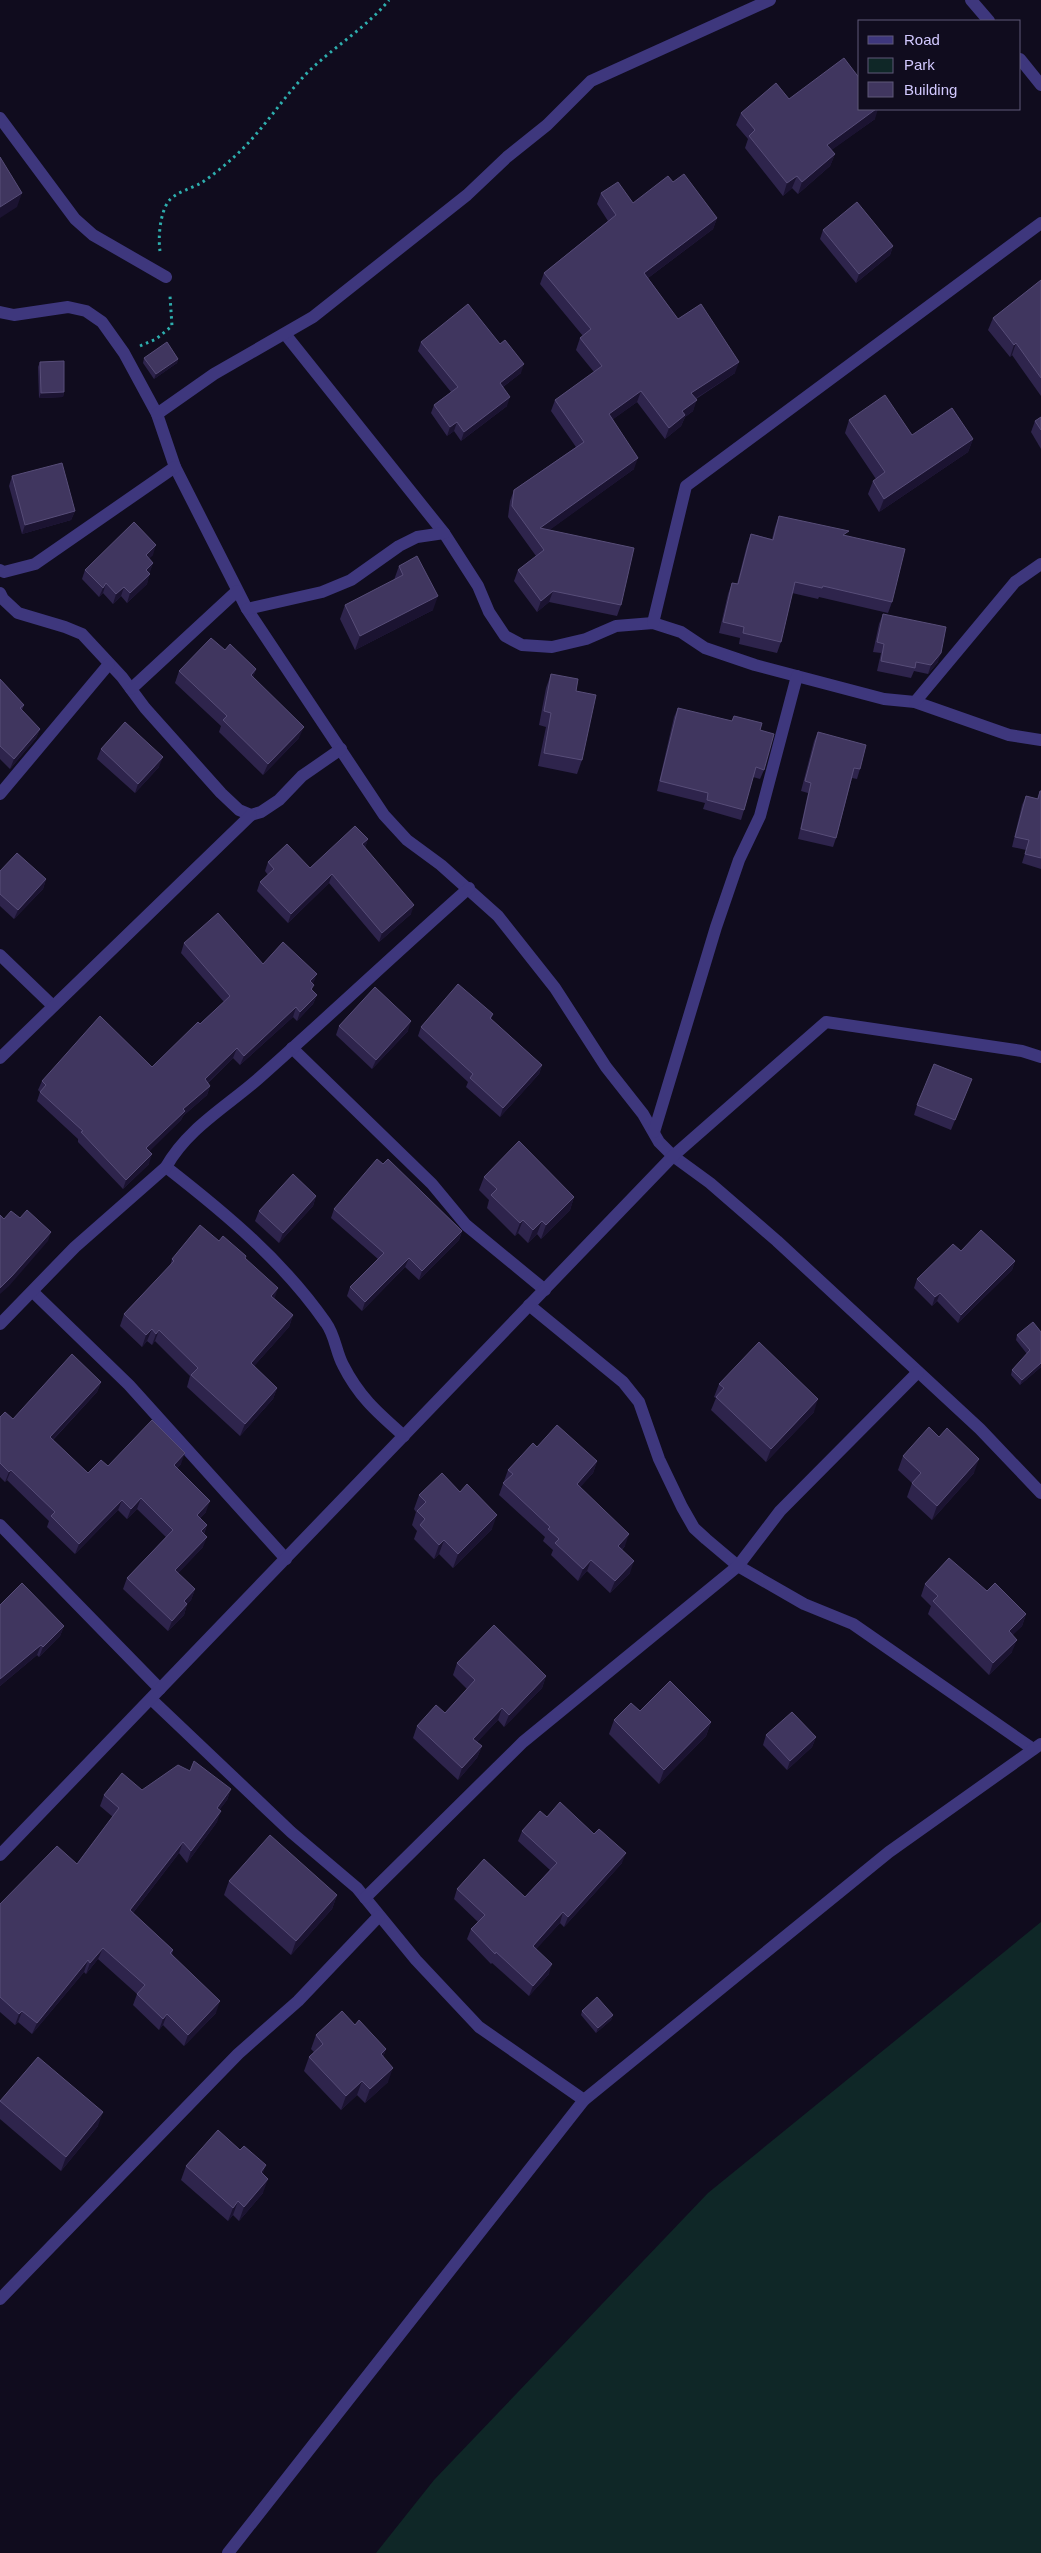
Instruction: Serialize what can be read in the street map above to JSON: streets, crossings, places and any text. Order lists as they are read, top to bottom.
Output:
{
  "legend": ["Road", "Park", "Building"]
}
